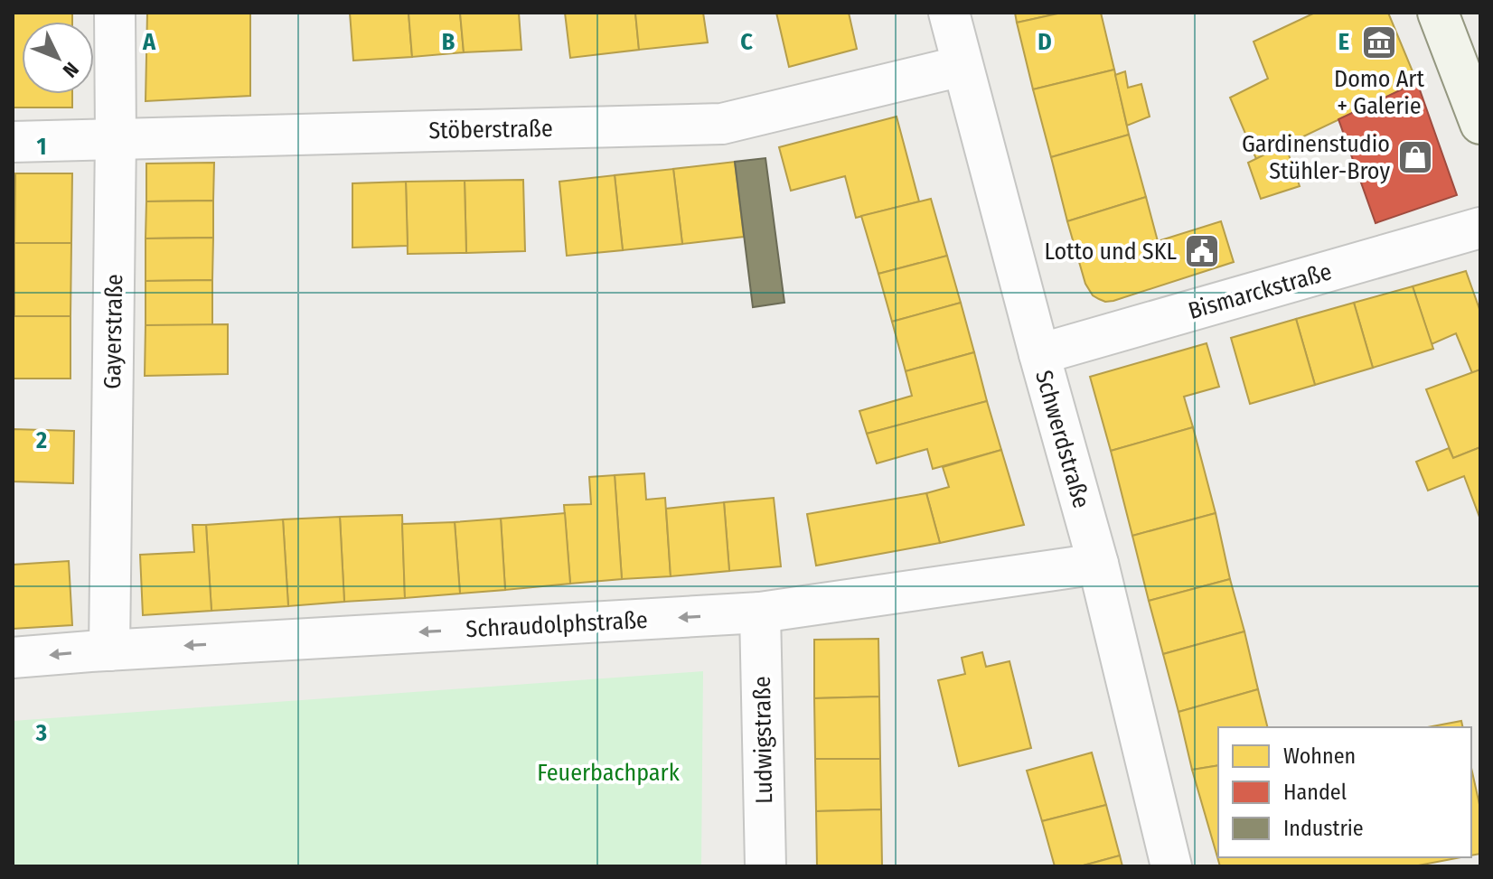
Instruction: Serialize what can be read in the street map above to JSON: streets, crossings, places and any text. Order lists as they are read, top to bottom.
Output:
{
  "streets": {
    "street": [
      "Stöberstraße",
      "Bismarckstraße",
      "Gayerstraße",
      "Schwerdstraße",
      "Schraudolphstraße",
      "Ludwigstraße"
    ]
  },
  "crossings": [
    ["Stöberstraße", "Gayerstraße"],
    ["Stöberstraße", "Schwerdstraße"],
    ["Bismarckstraße", "Schwerdstraße"],
    ["Gayerstraße", "Schraudolphstraße"],
    ["Schwerdstraße", "Schraudolphstraße"],
    ["Schraudolphstraße", "Ludwigstraße"]
  ],
  "one_way": ["Schraudolphstraße"],
  "parks": ["Feuerbachpark"],
  "places": {
    "museum": ["Domo Art + Galerie"],
    "shop": ["Gardinenstudio Stühler-Broy"],
    "public building": ["Lotto und SKL"]
  },
  "legend": ["Wohnen", "Handel", "Industrie"],
  "north": "bottom right",
  "grid": {
    "columns": [
      "A",
      "B",
      "C",
      "D",
      "E"
    ],
    "rows": ["1", "2", "3"]
  }
}
